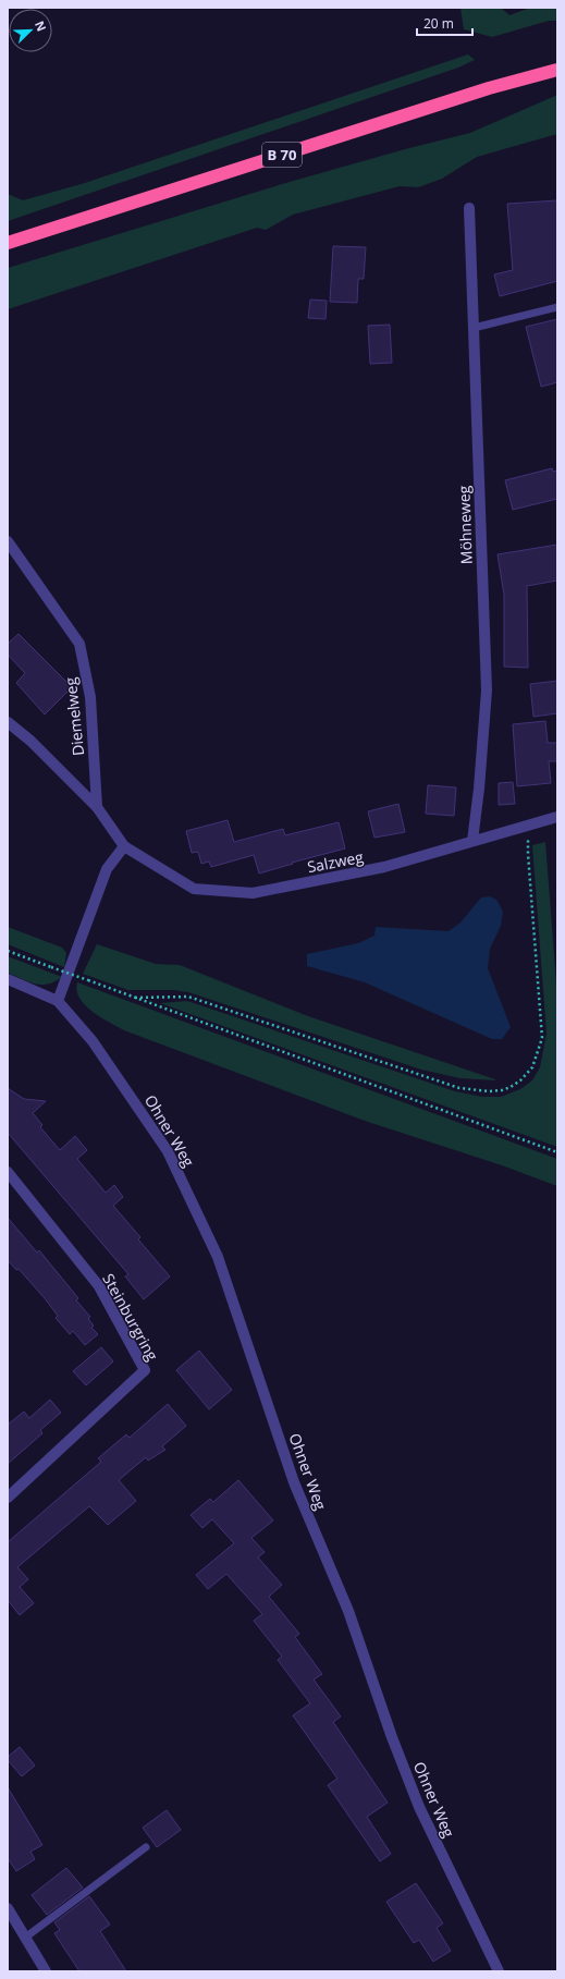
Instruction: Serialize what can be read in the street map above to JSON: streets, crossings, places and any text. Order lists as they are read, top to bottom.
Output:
{
  "streets": {
    "highway": ["B 70"],
    "street": [
      "Möhneweg",
      "Diemelweg",
      "Salzweg",
      "Ohner Weg",
      "Steinburgring"
    ]
  },
  "crossings": [
    ["Möhneweg", "Salzweg"]
  ],
  "scale_bar": "20 m",
  "north": "top right"
}
